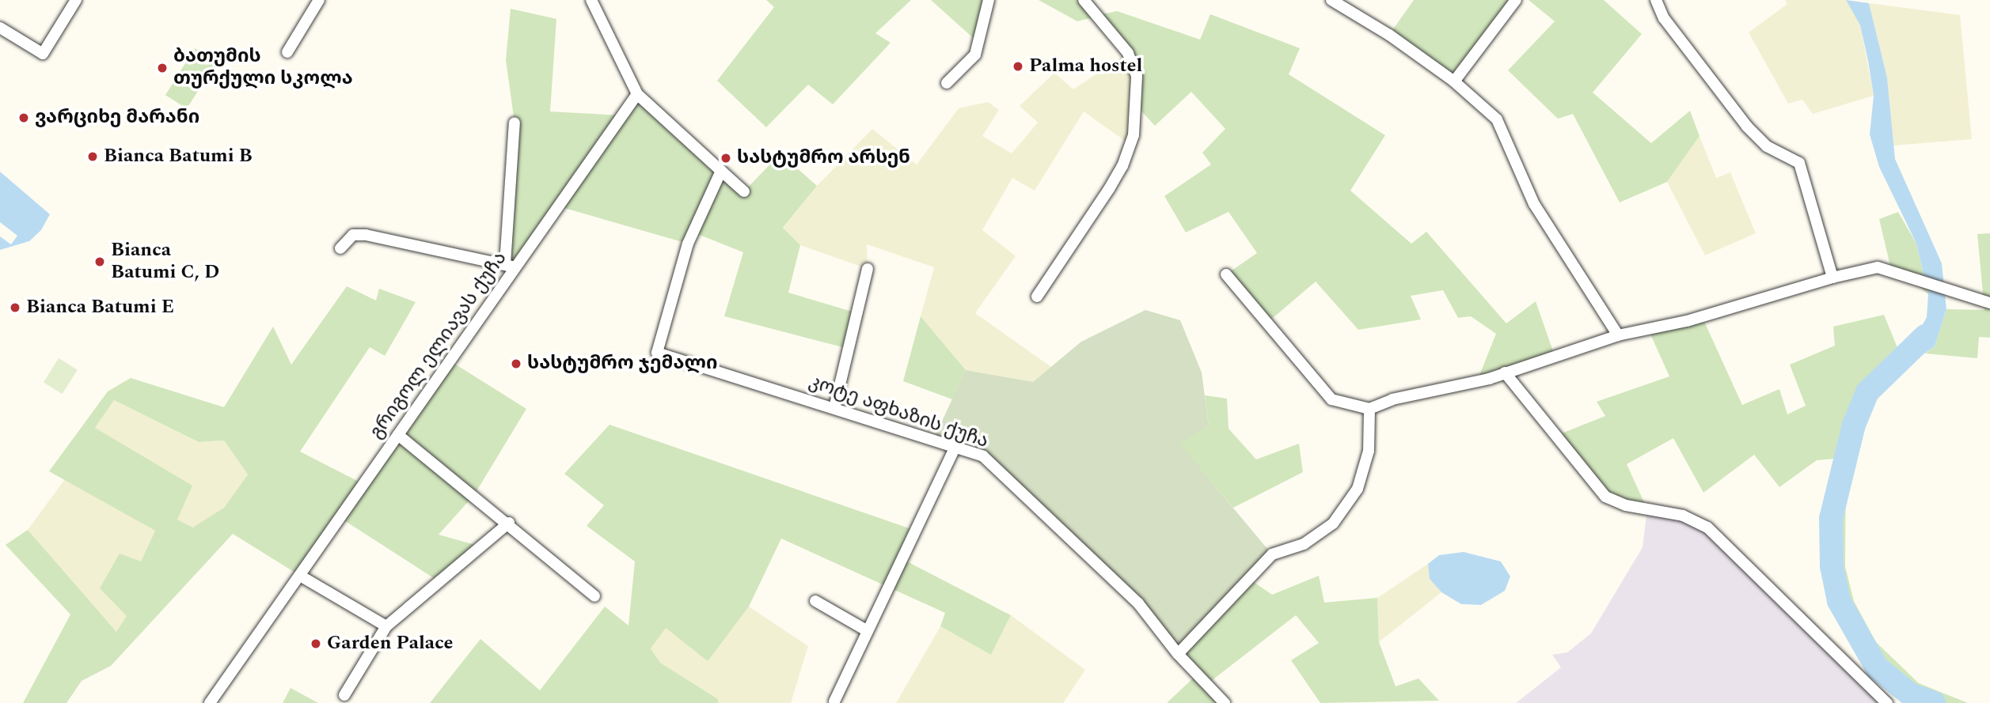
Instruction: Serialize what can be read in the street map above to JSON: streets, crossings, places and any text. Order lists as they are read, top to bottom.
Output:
{
  "streets": {
    "street": ["გრიგოლ ელიავას ქუჩა", "კოტე აფხაზის ქუჩა"]
  },
  "places": [
    "Palma hostel",
    "ბათუმის თურქული სკოლა",
    "ვარციხე მარანი",
    "Bianca Batumi B",
    "სასტუმრო არსენ",
    "Bianca Batumi C, D",
    "Bianca Batumi E",
    "სასტუმრო ჯემალი",
    "Garden Palace"
  ]
}
